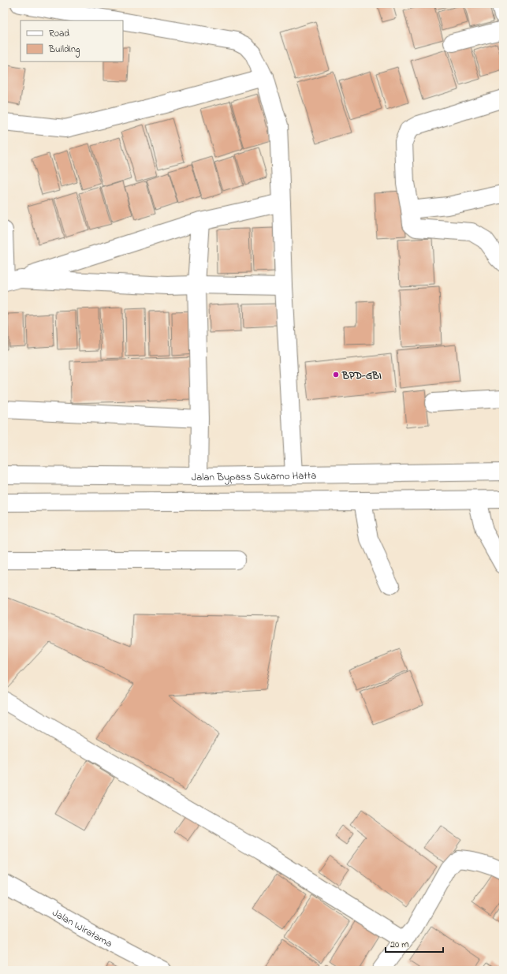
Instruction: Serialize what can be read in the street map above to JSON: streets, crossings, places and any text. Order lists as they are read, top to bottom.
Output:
{
  "streets": {
    "main road": ["Jalan Bypass Sukarno Hatta", "Jalan Wiratama"]
  },
  "places": ["BPD-GBI"],
  "legend": ["Road", "Building"],
  "scale_bar": "20 m"
}
